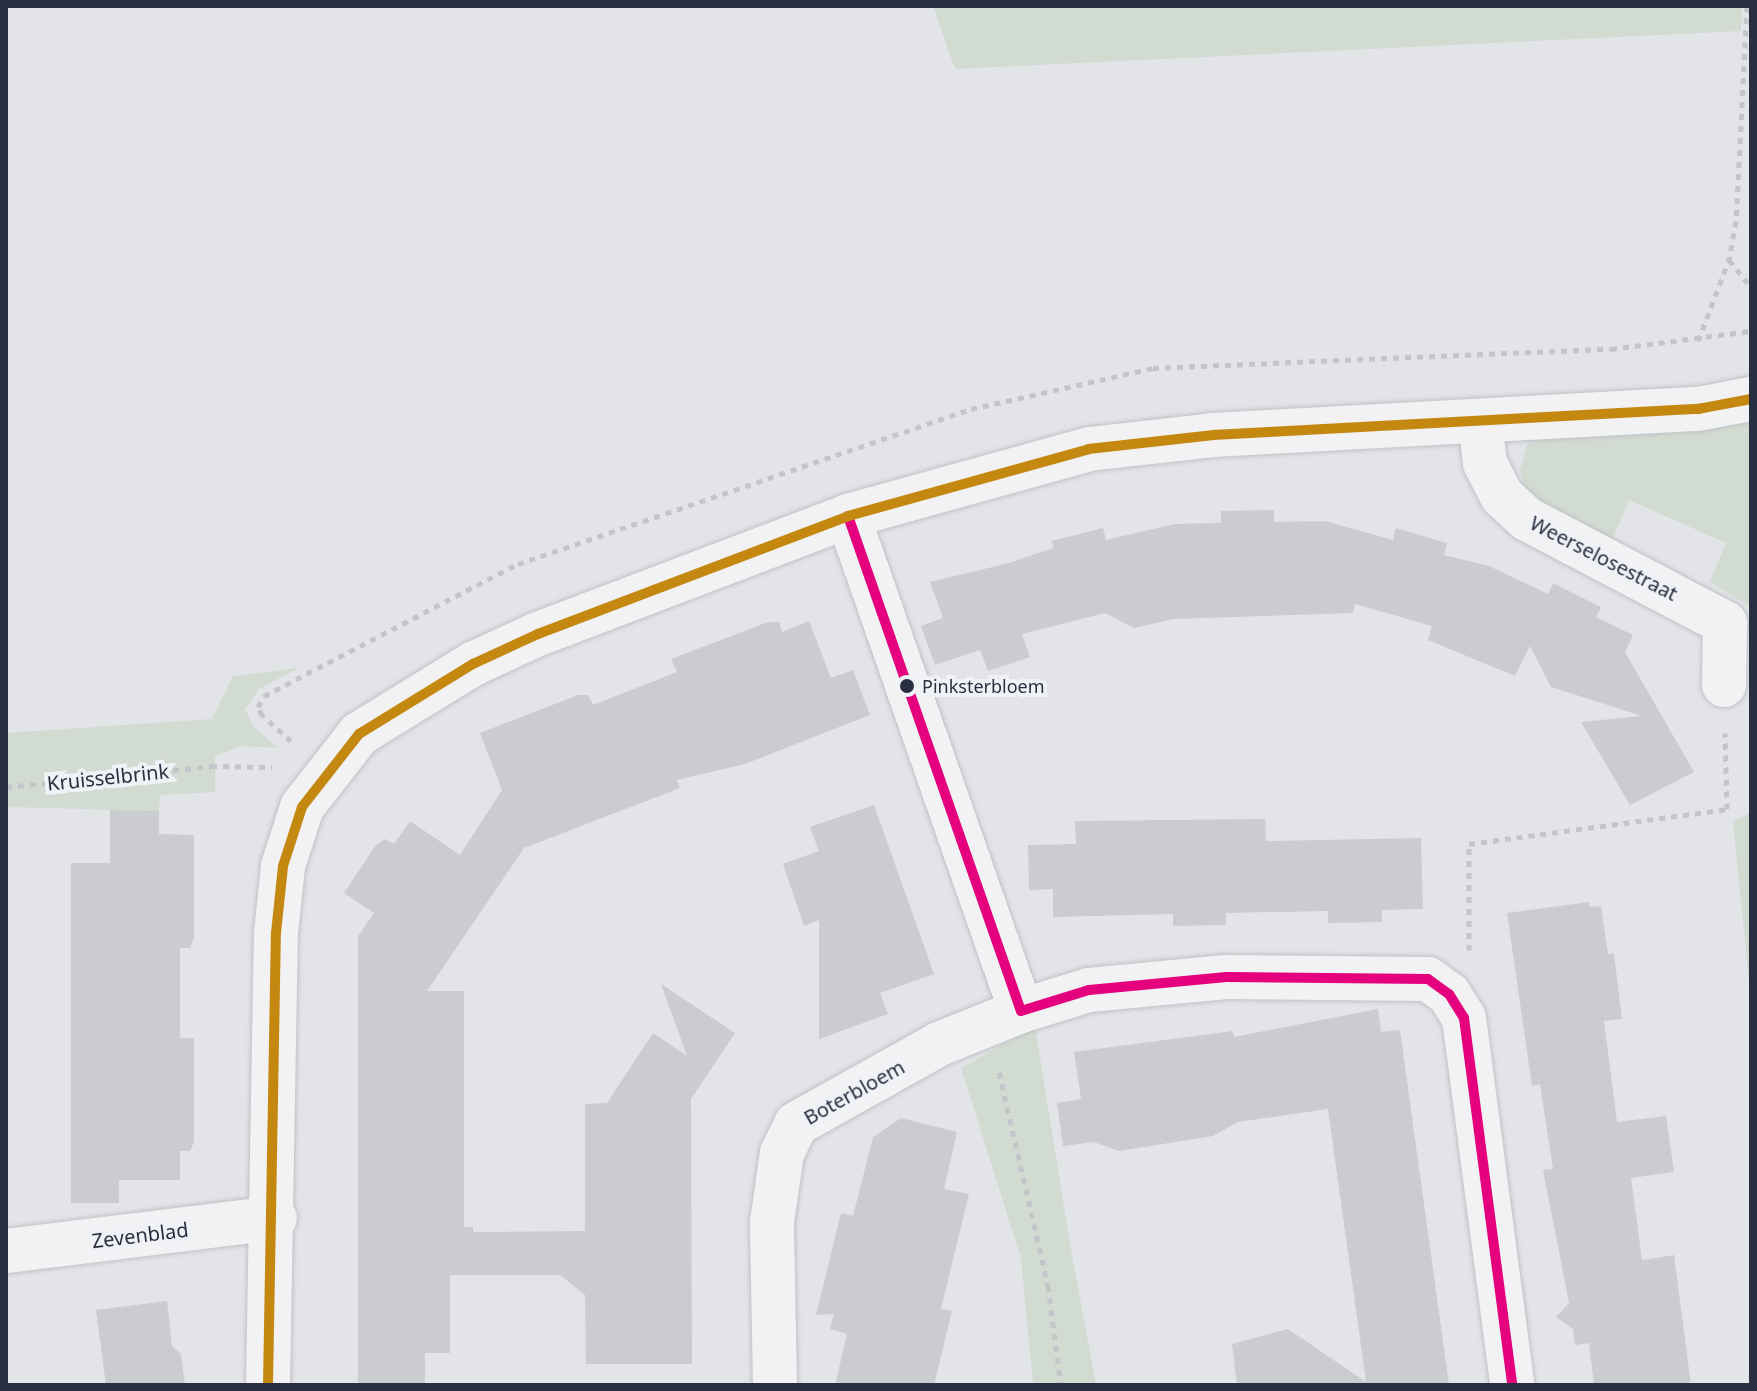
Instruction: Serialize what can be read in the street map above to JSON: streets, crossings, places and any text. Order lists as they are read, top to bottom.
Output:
{
  "streets": {
    "street": ["Weerselosestraat", "Boterbloem", "Zevenblad"],
    "path": ["Kruisselbrink"]
  },
  "places": ["Pinksterbloem"]
}
